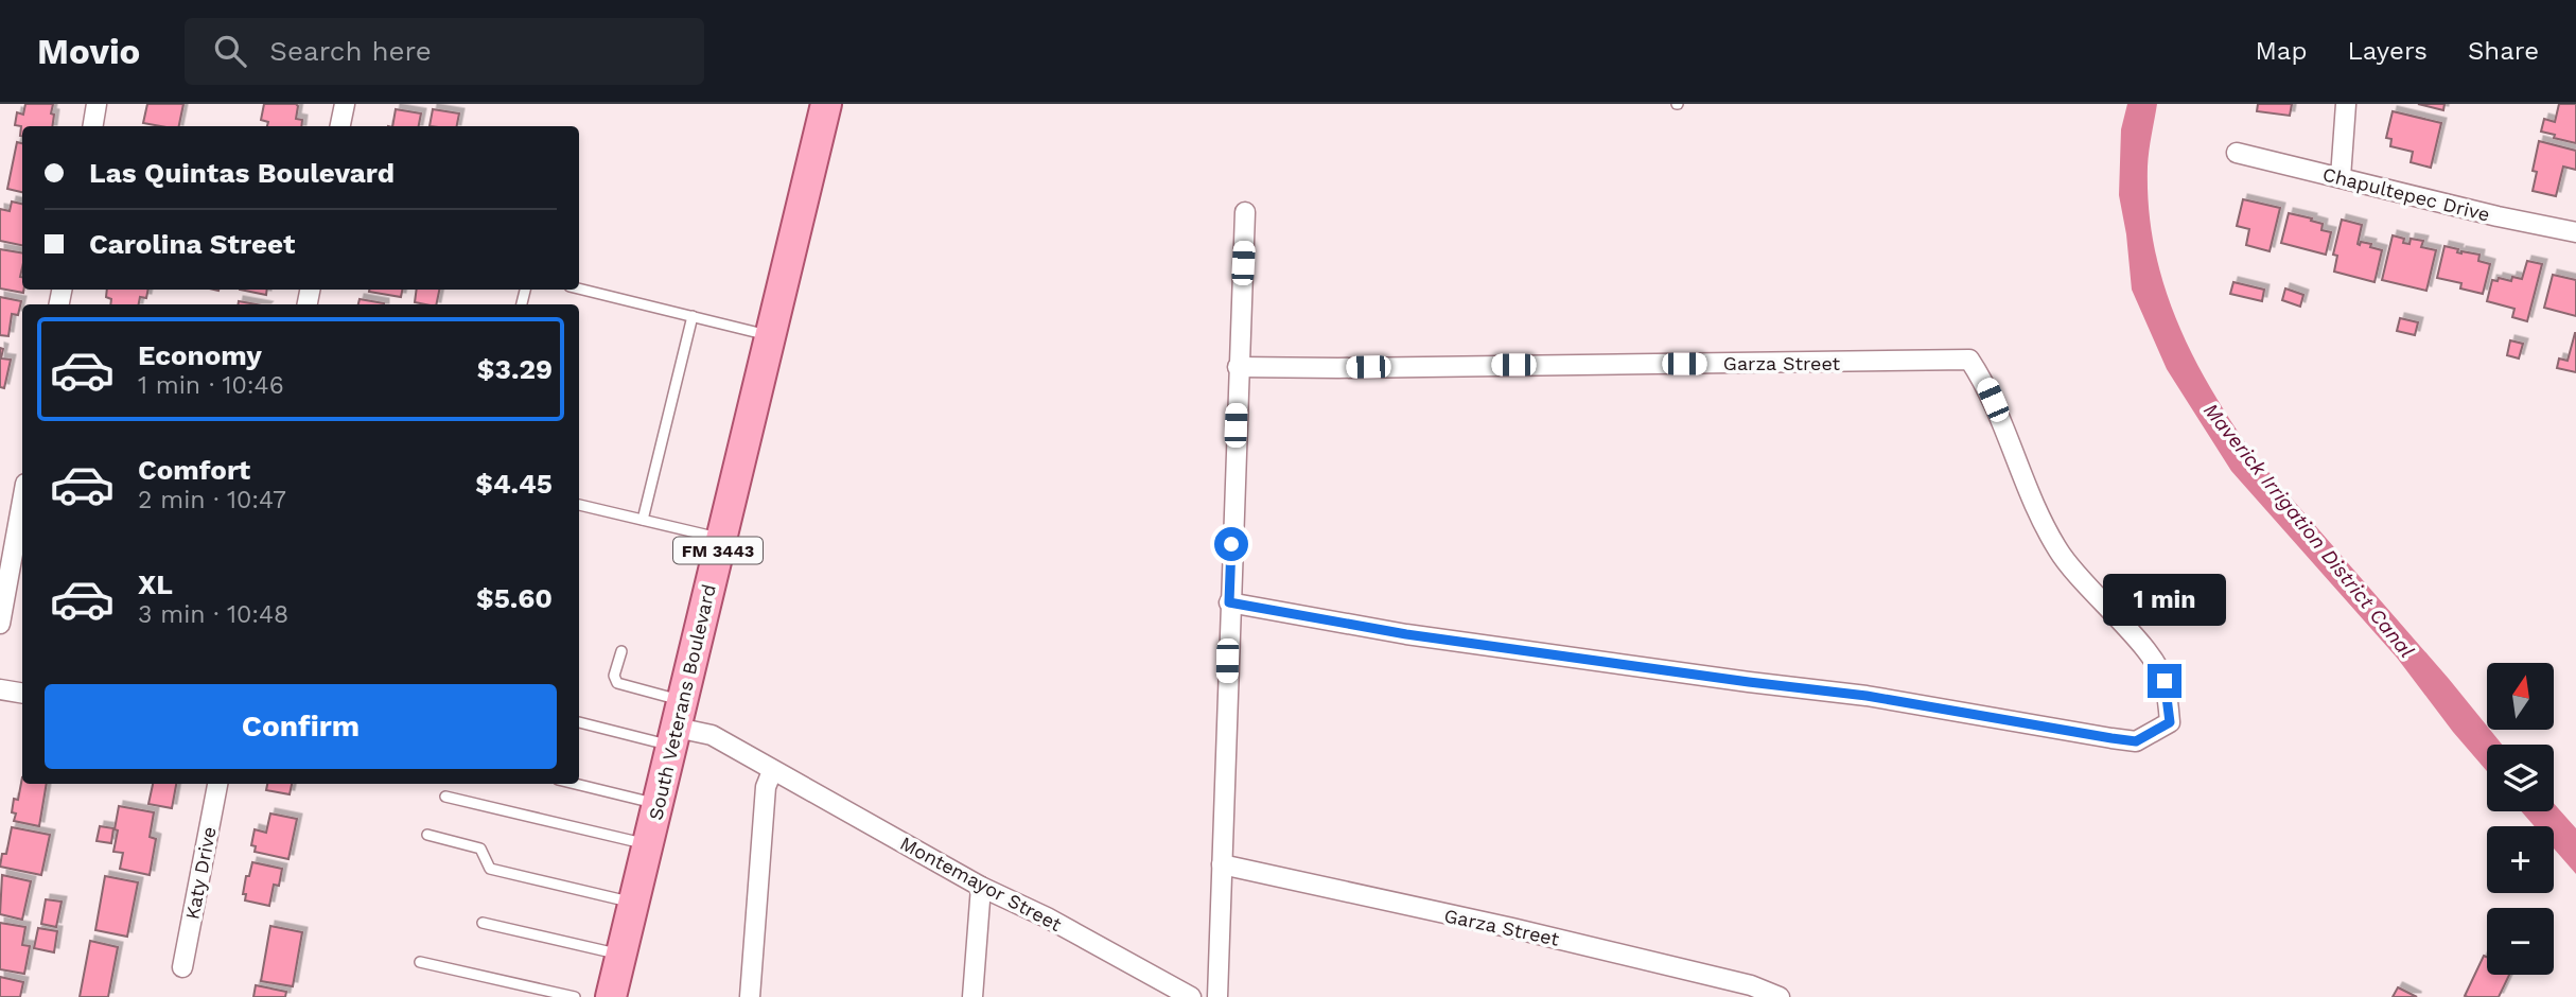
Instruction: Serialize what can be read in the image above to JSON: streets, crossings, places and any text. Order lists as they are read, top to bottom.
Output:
{
  "streets": {
    "main road": ["FM 3443", "South Veterans Boulevard"],
    "street": [
      "Chapultepec Drive",
      "Garza Street",
      "Katy Drive",
      "Montemayor Street"
    ]
  },
  "crossings": [
    ["South Veterans Boulevard", "Montemayor Street"]
  ],
  "water": ["Maverick Irrigation District Canal"],
  "north": "top",
  "page": {
    "header": "Movio",
    "search": "Search here",
    "nav": ["Map", "Layers", "Share"],
    "banner": ["Las Quintas Boulevard", "Carolina Street"],
    "list": [
      {
        "name": "Economy",
        "note": "1 min · 10:46",
        "value": "$3.29"
      },
      {
        "name": "Comfort",
        "note": "2 min · 10:47",
        "value": "$4.45"
      },
      {
        "name": "XL",
        "note": "3 min · 10:48",
        "value": "$5.60"
      }
    ],
    "bubble": "1 min",
    "map_buttons": ["+", "−"],
    "buttons": "Confirm"
  }
}
